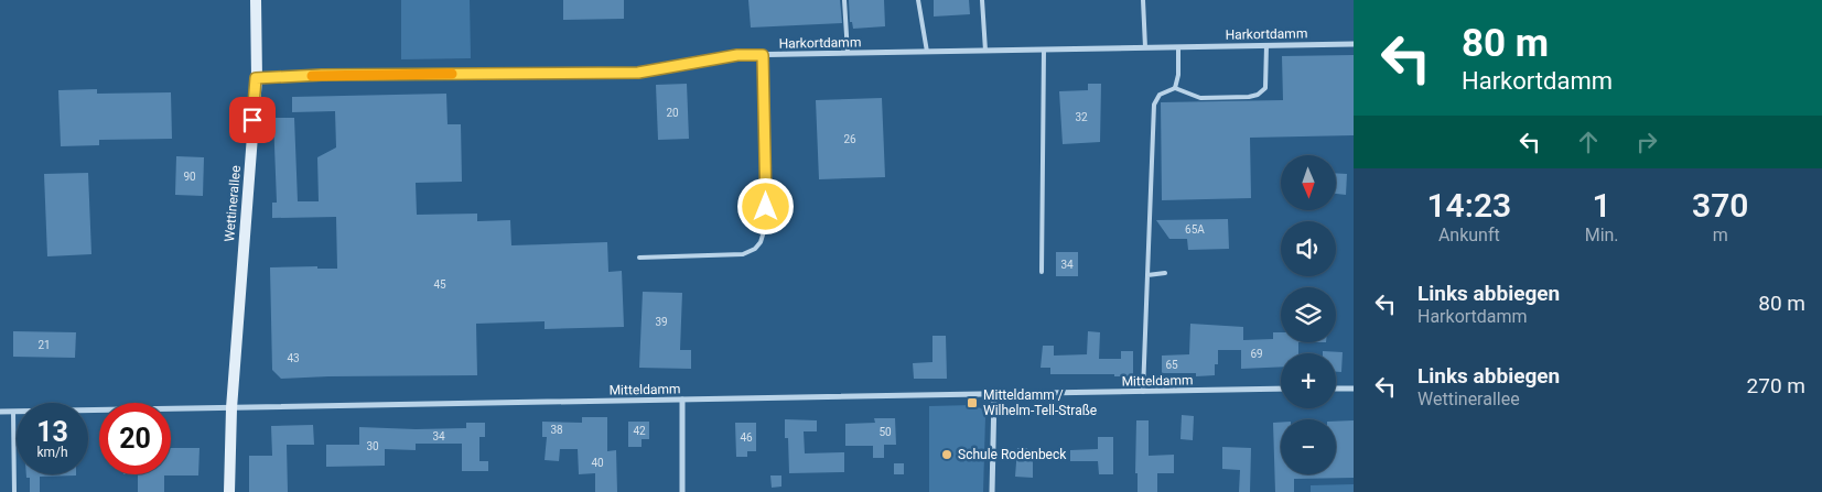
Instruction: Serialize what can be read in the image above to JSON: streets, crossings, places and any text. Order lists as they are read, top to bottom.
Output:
{
  "streets": {
    "street": ["Harkortdamm", "Wettinerallee", "Mitteldamm"]
  },
  "crossings": [
    ["Harkortdamm", "Wettinerallee"],
    ["Wettinerallee", "Mitteldamm"]
  ],
  "places": {
    "transit": ["Mitteldamm / Wilhelm-Tell-Straße"],
    "other": ["Schule Rodenbeck"]
  },
  "house_numbers": [
    "20",
    "32",
    "26",
    "90",
    "65A",
    "34",
    "45",
    "39",
    "21",
    "69",
    "43",
    "65",
    "38",
    "42",
    "50",
    "34",
    "46",
    "30",
    "40"
  ],
  "north": "bottom",
  "page": {
    "turn": ["80 m", "Harkortdamm"],
    "map_buttons": ["+", "−"],
    "eta": [
      "14:23",
      "Ankunft",
      "1",
      "Min.",
      "370",
      "m"
    ],
    "list": [
      {
        "name": "Links abbiegen",
        "note": "Harkortdamm",
        "value": "80 m"
      },
      {
        "name": "Links abbiegen",
        "note": "Wettinerallee",
        "value": "270 m"
      }
    ],
    "speed": "13 km/h",
    "limit": "20"
  }
}
